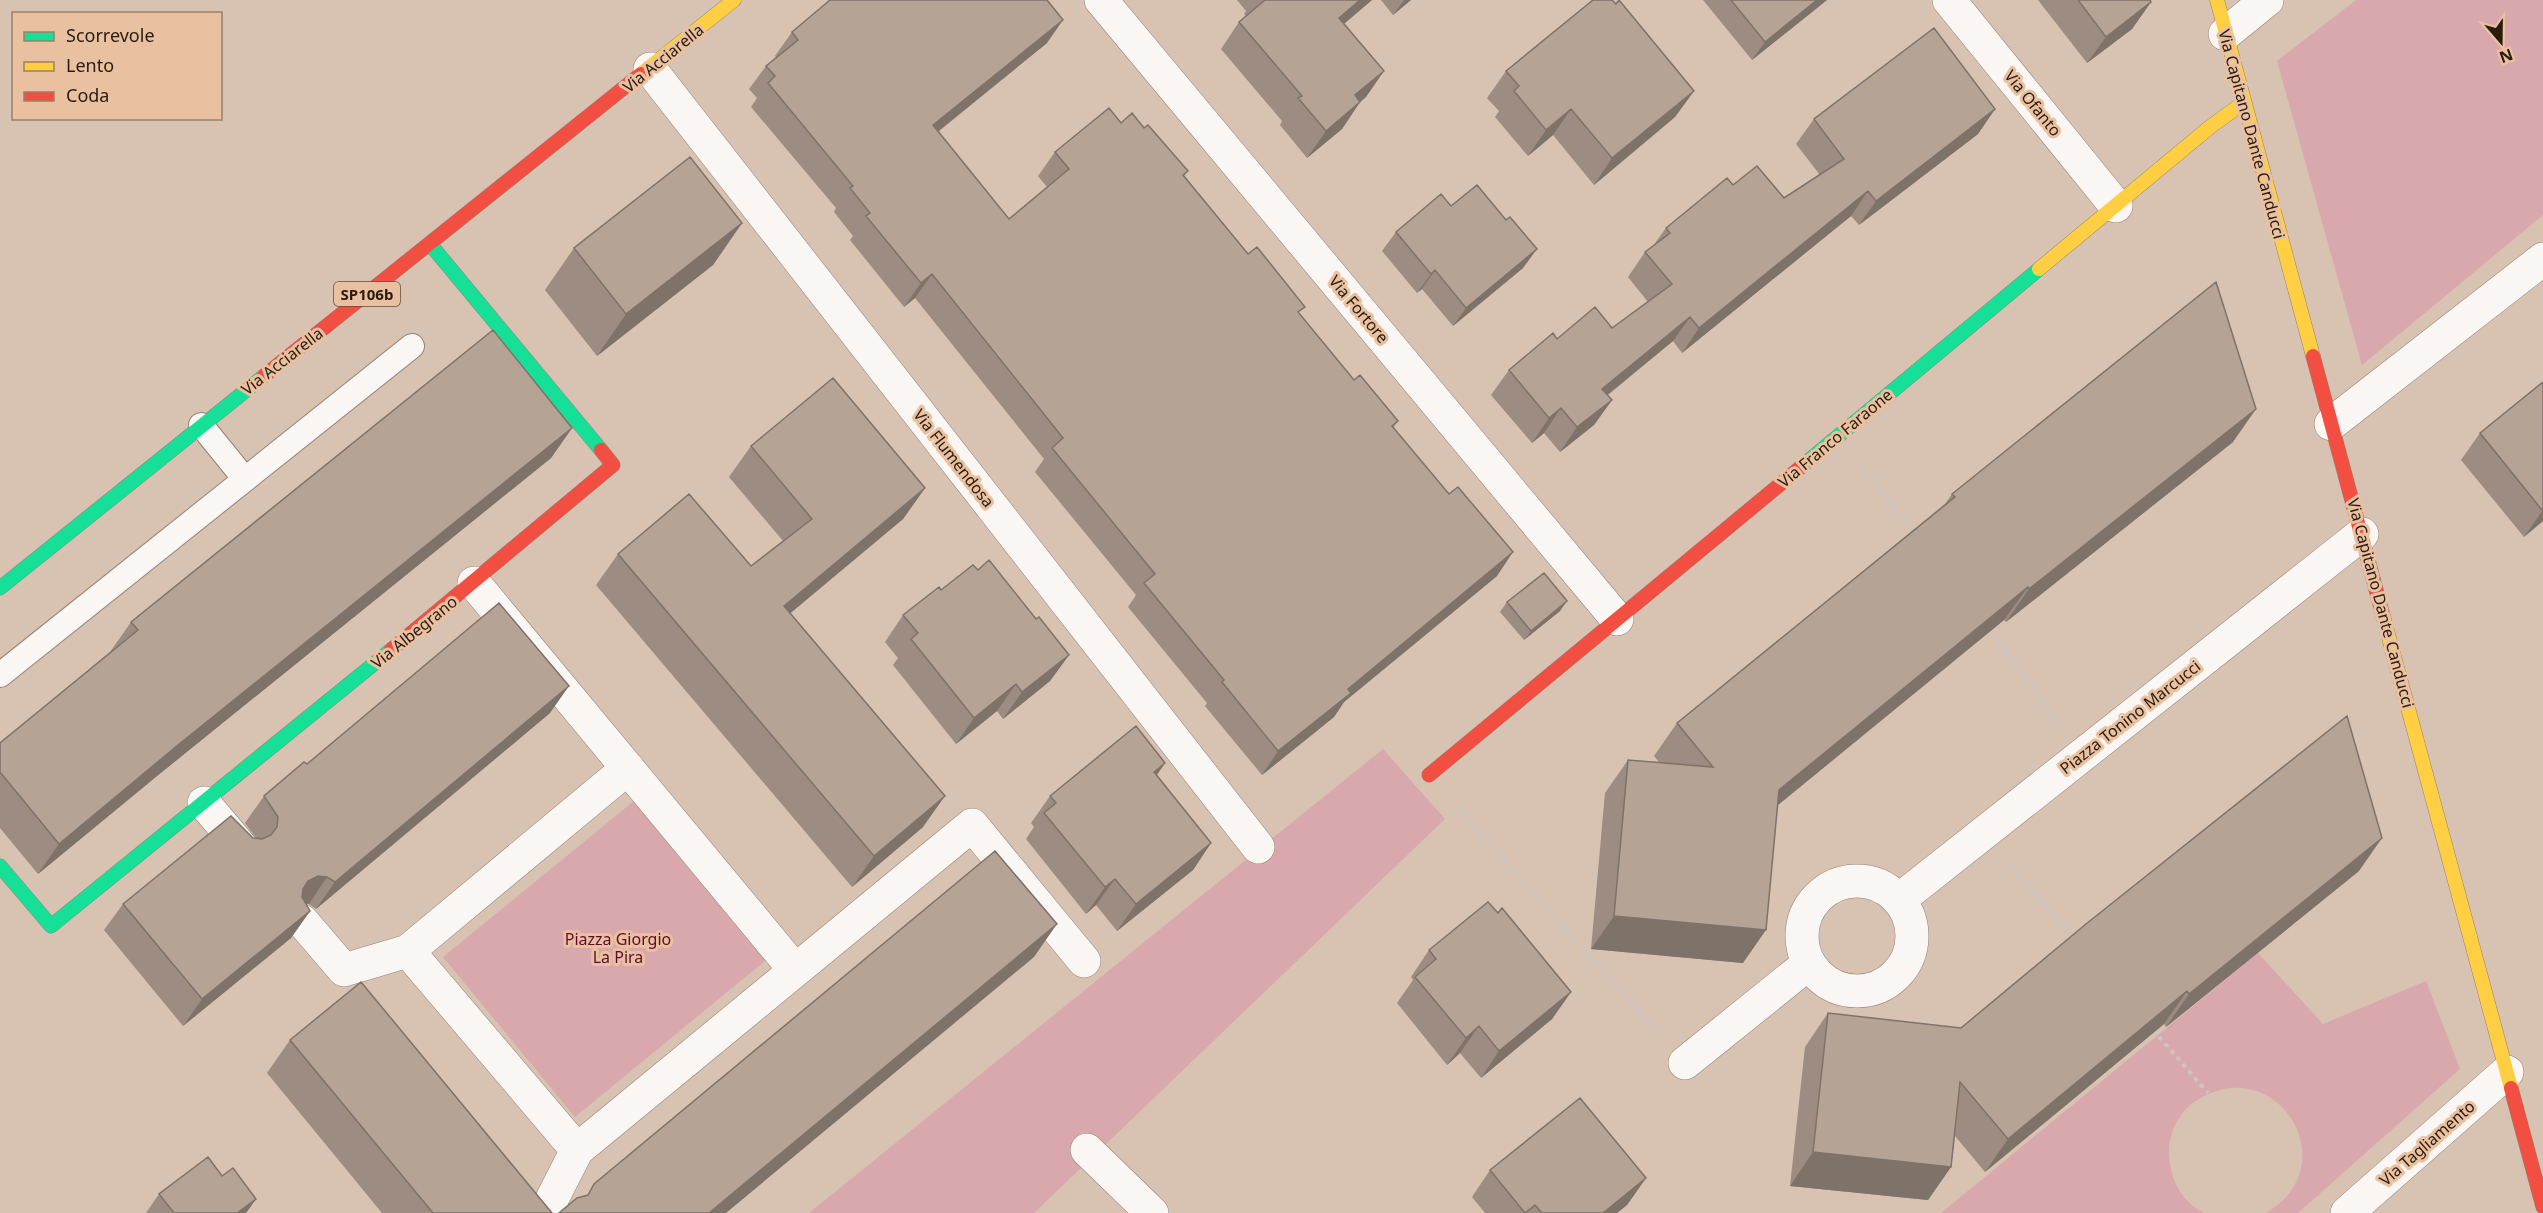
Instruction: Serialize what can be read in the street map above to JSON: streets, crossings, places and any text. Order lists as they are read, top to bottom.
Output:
{
  "streets": {
    "street": [
      "Via Acciarella",
      "Via Ofanto",
      "Via Capitano Dante Canducci",
      "SP106b",
      "Via Fortore",
      "Via Franco Faraone",
      "Via Flumendosa",
      "Via Albegrano",
      "Piazza Tonino Marcucci",
      "Via Tagliamento"
    ]
  },
  "crossings": [
    ["Via Acciarella", "Via Flumendosa"],
    ["Via Acciarella", "Via Albegrano"],
    ["Via Ofanto", "Via Franco Faraone"],
    ["Via Capitano Dante Canducci", "Via Franco Faraone"],
    ["Via Capitano Dante Canducci", "Piazza Tonino Marcucci"],
    ["Via Capitano Dante Canducci", "Via Tagliamento"],
    ["Via Fortore", "Via Franco Faraone"]
  ],
  "parks": ["Piazza Giorgio La Pira"],
  "legend": ["Scorrevole", "Lento", "Coda"],
  "north": "bottom"
}
